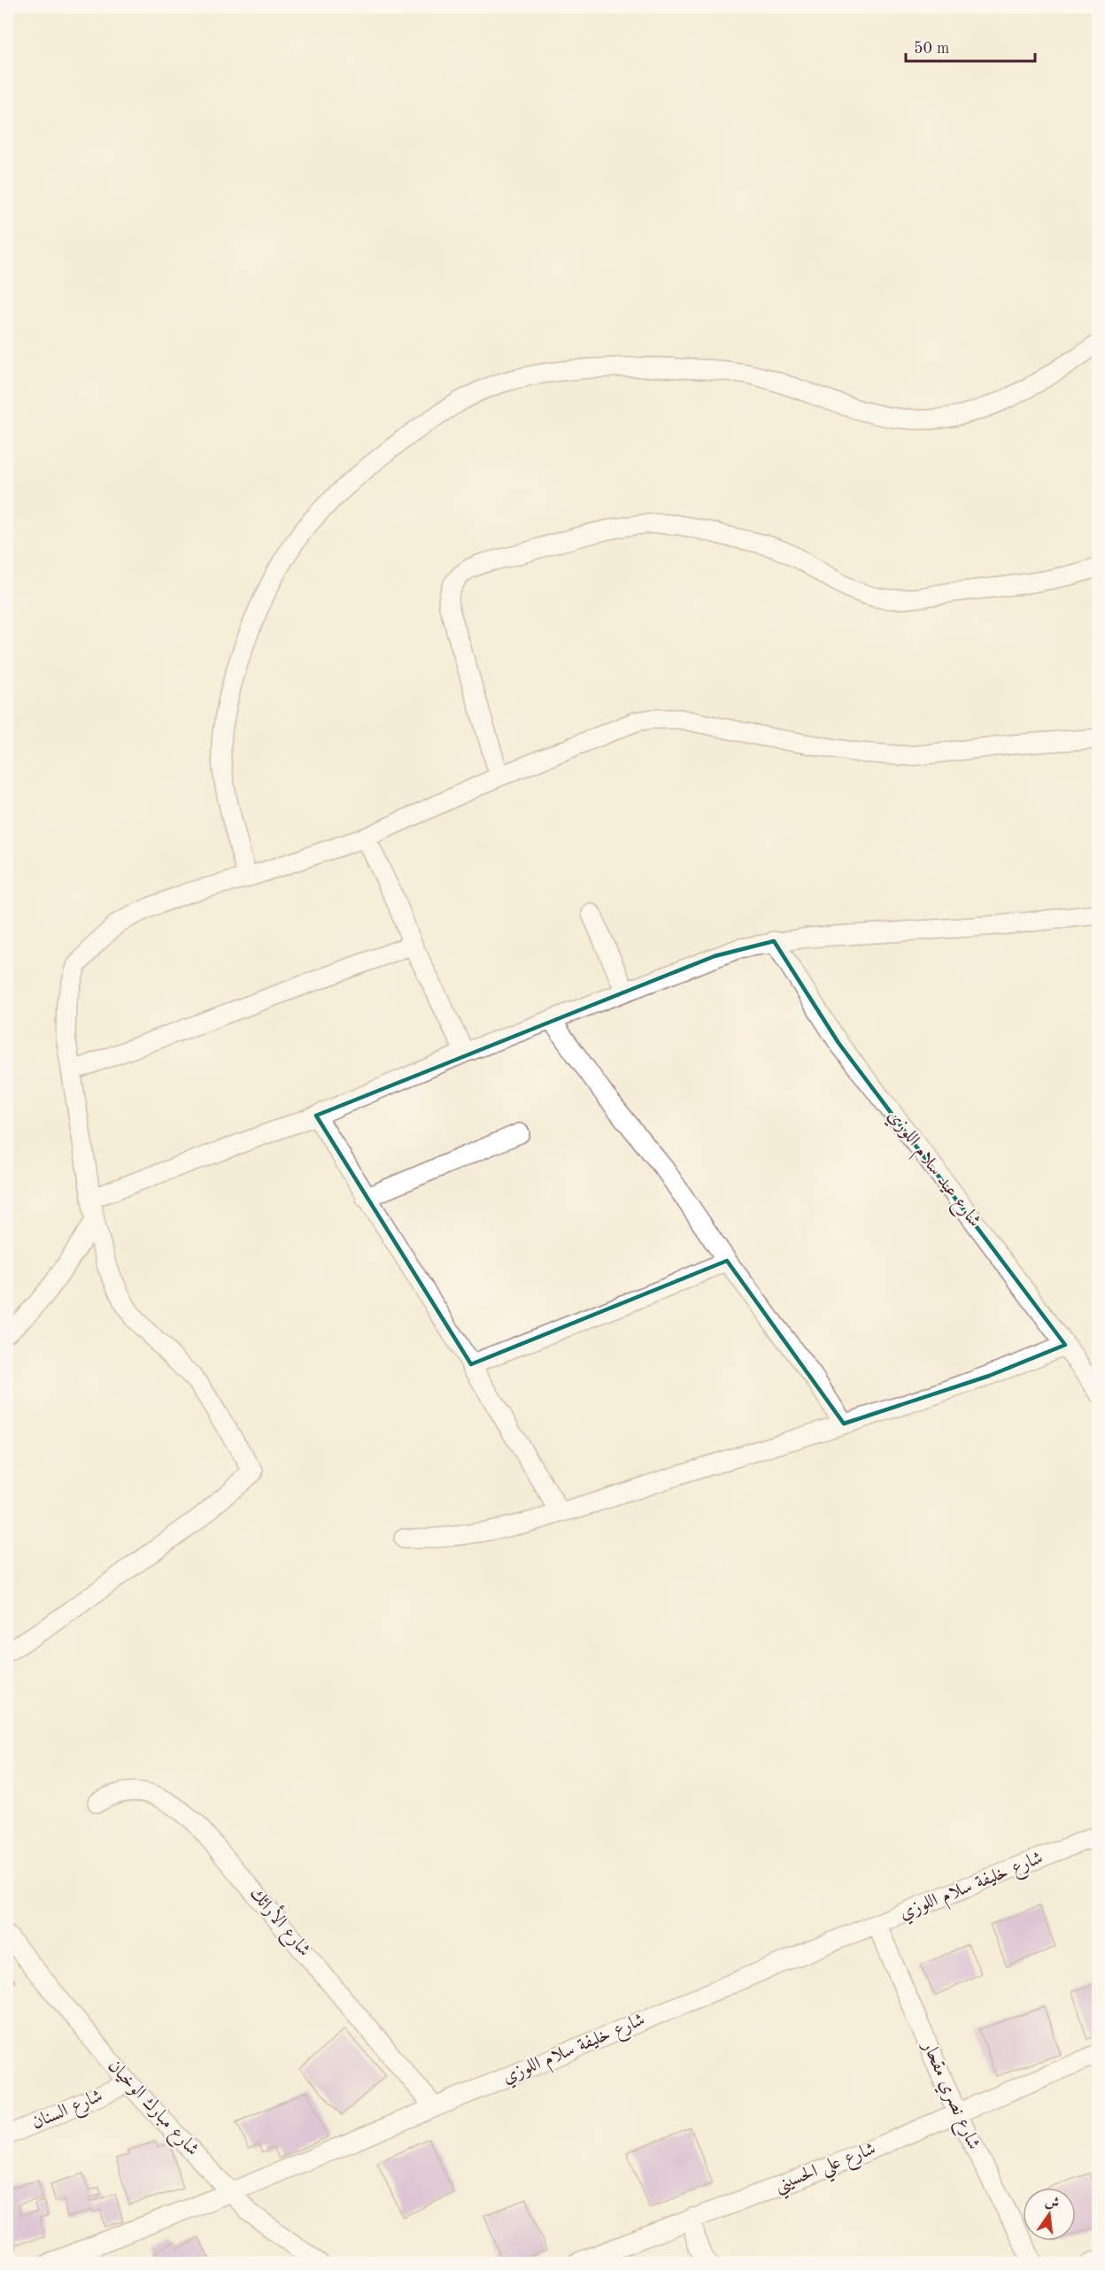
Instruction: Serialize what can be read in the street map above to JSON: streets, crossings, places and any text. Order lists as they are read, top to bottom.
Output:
{
  "streets": {
    "street": [
      "شارع عيد سلام اللوزي",
      "شارع خليفة سلام اللوزي",
      "شارع الأرائك",
      "شارع نصري مقحار",
      "شارع مبارك الوخيان",
      "شارع السنان",
      "شارع علي الحسيني"
    ]
  },
  "crossings": [
    ["شارع خليفة سلام اللوزي", "شارع الأرائك"],
    ["شارع خليفة سلام اللوزي", "شارع نصري مقحار"],
    ["شارع خليفة سلام اللوزي", "شارع مبارك الوخيان"],
    ["شارع نصري مقحار", "شارع علي الحسيني"],
    ["شارع مبارك الوخيان", "شارع السنان"]
  ],
  "scale_bar": "50 m",
  "north": "top"
}
